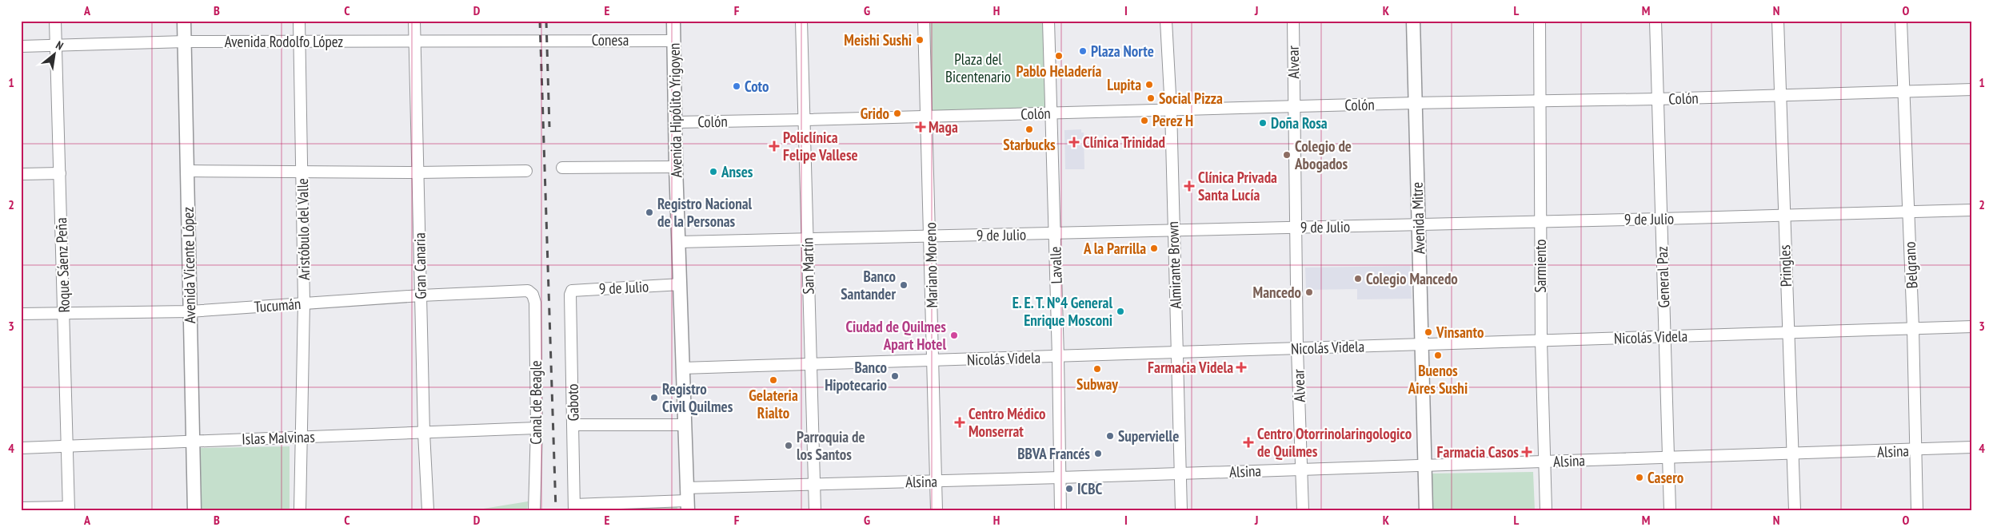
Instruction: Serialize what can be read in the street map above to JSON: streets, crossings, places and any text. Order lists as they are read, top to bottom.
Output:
{
  "streets": {
    "main road": ["Avenida Hipólito Yrigoyen", "Avenida Mitre", "Avenida Vicente López"],
    "street": [
      "Conesa",
      "Avenida Rodolfo López",
      "Alvear",
      "Colón",
      "9 de Julio",
      "Aristóbulo del Valle",
      "Roque Sáenz Peña",
      "Mariano Moreno",
      "Lavalle",
      "Almirante Brown",
      "Belgrano",
      "Gran Canaria",
      "San Martín",
      "Sarmiento",
      "Pringles",
      "General Paz",
      "Tucumán",
      "Nicolás Videla",
      "Canal de Beagle",
      "Gaboto",
      "Islas Malvinas",
      "Alsina"
    ]
  },
  "crossings": [
    ["Conesa", "Avenida Rodolfo López"],
    ["Conesa", "Avenida Hipólito Yrigoyen"],
    ["Avenida Rodolfo López", "Aristóbulo del Valle"],
    ["Avenida Rodolfo López", "Roque Sáenz Peña"],
    ["Avenida Rodolfo López", "Avenida Vicente López"],
    ["Avenida Rodolfo López", "Gran Canaria"],
    ["Alvear", "Colón"],
    ["Alvear", "9 de Julio"],
    ["Alvear", "Nicolás Videla"],
    ["Alvear", "Alsina"],
    ["Colón", "Avenida Hipólito Yrigoyen"],
    ["Colón", "Avenida Mitre"],
    ["Colón", "Mariano Moreno"],
    ["Colón", "Lavalle"],
    ["Colón", "Almirante Brown"],
    ["Colón", "Belgrano"],
    ["Colón", "San Martín"],
    ["Colón", "Sarmiento"],
    ["Colón", "Pringles"],
    ["Colón", "General Paz"],
    ["Avenida Hipólito Yrigoyen", "9 de Julio"],
    ["Avenida Hipólito Yrigoyen", "Nicolás Videla"],
    ["Avenida Hipólito Yrigoyen", "Alsina"],
    ["Avenida Mitre", "9 de Julio"],
    ["Avenida Mitre", "Nicolás Videla"],
    ["Avenida Mitre", "Alsina"],
    ["9 de Julio", "Mariano Moreno"],
    ["9 de Julio", "Lavalle"],
    ["9 de Julio", "Almirante Brown"],
    ["9 de Julio", "Belgrano"],
    ["9 de Julio", "San Martín"],
    ["9 de Julio", "Sarmiento"],
    ["9 de Julio", "Pringles"],
    ["9 de Julio", "General Paz"],
    ["9 de Julio", "Gaboto"],
    ["Aristóbulo del Valle", "Tucumán"],
    ["Aristóbulo del Valle", "Islas Malvinas"],
    ["Roque Sáenz Peña", "Tucumán"],
    ["Roque Sáenz Peña", "Islas Malvinas"],
    ["Avenida Vicente López", "Tucumán"],
    ["Avenida Vicente López", "Islas Malvinas"],
    ["Mariano Moreno", "Nicolás Videla"],
    ["Mariano Moreno", "Alsina"],
    ["Lavalle", "Nicolás Videla"],
    ["Lavalle", "Alsina"],
    ["Almirante Brown", "Nicolás Videla"],
    ["Almirante Brown", "Alsina"],
    ["Belgrano", "Nicolás Videla"],
    ["Belgrano", "Alsina"],
    ["Gran Canaria", "Tucumán"],
    ["Gran Canaria", "Islas Malvinas"],
    ["San Martín", "Nicolás Videla"],
    ["San Martín", "Alsina"],
    ["Sarmiento", "Nicolás Videla"],
    ["Sarmiento", "Alsina"],
    ["Pringles", "Nicolás Videla"],
    ["Pringles", "Alsina"],
    ["General Paz", "Nicolás Videla"],
    ["General Paz", "Alsina"],
    ["Tucumán", "Canal de Beagle"],
    ["Canal de Beagle", "Islas Malvinas"],
    ["Gaboto", "Alsina"]
  ],
  "parks": ["Plaza del Bicentenario"],
  "places": {
    "other": [
      "Meishi Sushi",
      "Plaza Norte",
      "Pablo Heladería",
      "Lupita",
      "Coto",
      "Social Pizza",
      "Grido",
      "Perez H",
      "Doña Rosa",
      "Starbucks",
      "Colegio de Abogados",
      "Anses",
      "Registro Nacional de la Personas",
      "A la Parrilla",
      "Colegio Mancedo",
      "Banco Santander",
      "Mancedo",
      "E. E. T. Nº4 General Enrique Mosconi",
      "Vinsanto",
      "Ciudad de Quilmes Apart Hotel",
      "Buenos Aires Sushi",
      "Subway",
      "Banco Hipotecario",
      "Gelateria Rialto",
      "Registro Civil Quilmes",
      "Supervielle",
      "Parroquia de los Santos",
      "BBVA Francés",
      "Casero",
      "ICBC"
    ],
    "health": [
      "Maga",
      "Clínica Trinidad",
      "Policlínica Felipe Vallese",
      "Clínica Privada Santa Lucía",
      "Farmacia Videla",
      "Centro Médico Monserrat",
      "Centro Otorrinolaringologico de Quilmes",
      "Farmacia Casos"
    ]
  },
  "north": "top right",
  "grid": {
    "columns": [
      "A",
      "B",
      "C",
      "D",
      "E",
      "F",
      "G",
      "H",
      "I",
      "J",
      "K",
      "L",
      "M",
      "N",
      "O"
    ],
    "rows": [
      "1",
      "2",
      "3",
      "4"
    ]
  }
}
